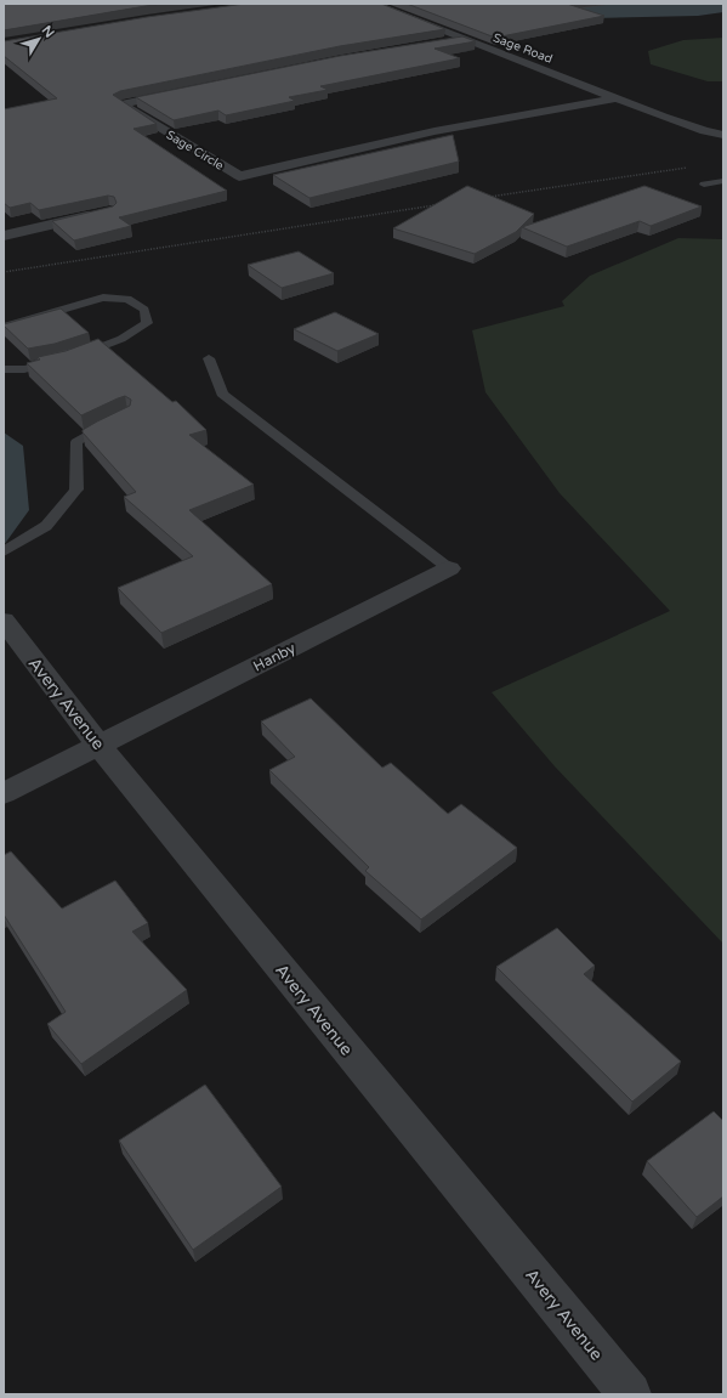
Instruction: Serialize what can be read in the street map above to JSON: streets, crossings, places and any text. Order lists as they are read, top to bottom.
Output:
{
  "streets": {
    "street": [
      "Sage Road",
      "Sage Circle",
      "Hanby",
      "Avery Avenue"
    ]
  },
  "crossings": [
    ["Sage Road", "Sage Circle"],
    ["Hanby", "Avery Avenue"]
  ],
  "north": "top right"
}
